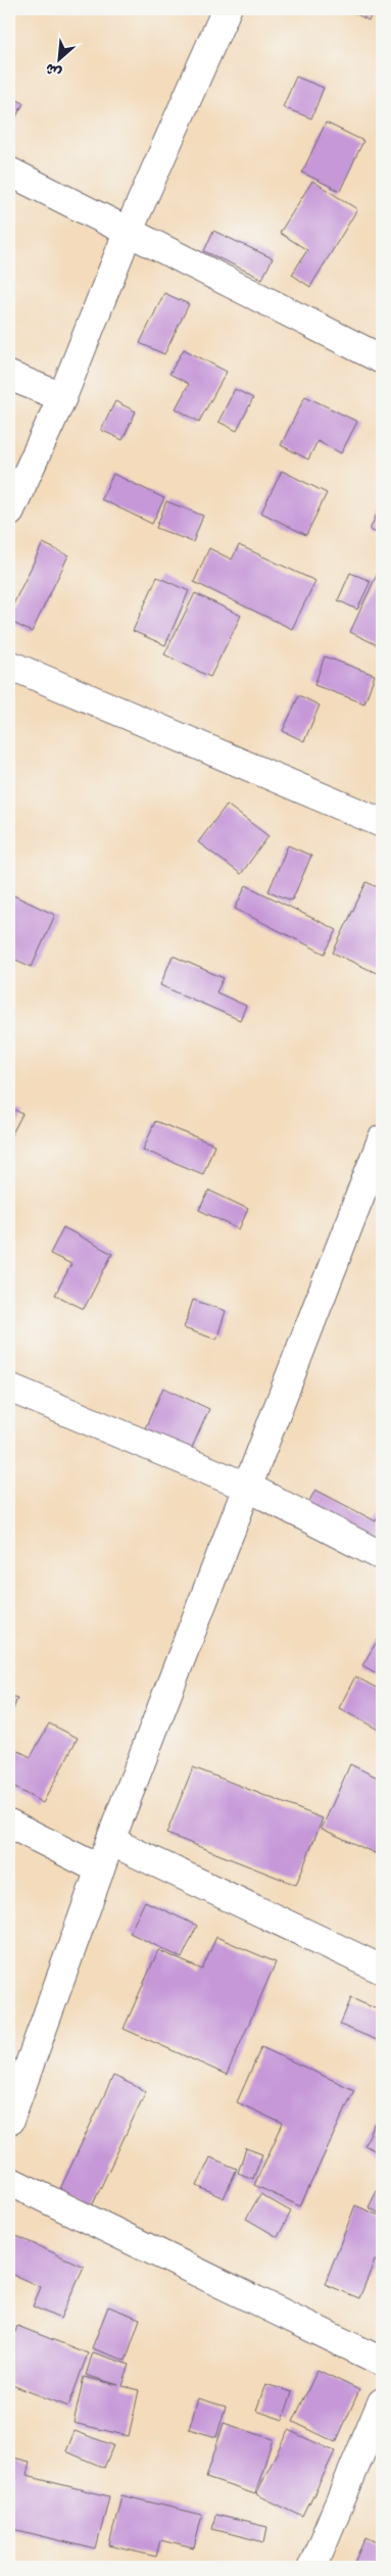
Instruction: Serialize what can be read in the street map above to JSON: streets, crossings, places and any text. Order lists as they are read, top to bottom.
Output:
{
  "north": "bottom left"
}
